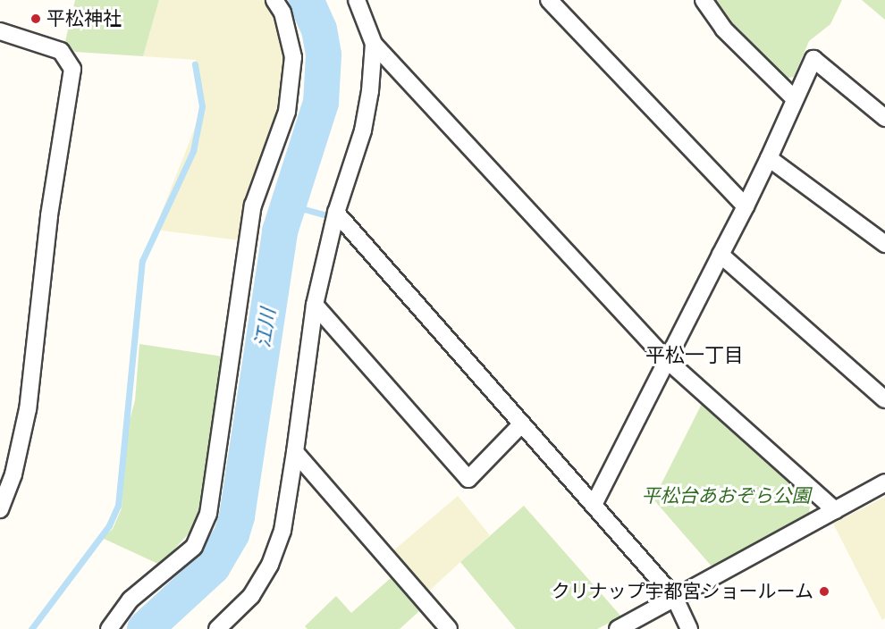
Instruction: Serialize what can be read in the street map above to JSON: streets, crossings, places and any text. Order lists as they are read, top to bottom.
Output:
{
  "districts": ["平松一丁目"],
  "water": ["江川"],
  "parks": ["平松台あおぞら公園"],
  "places": ["平松神社", "クリナップ宇都宮ショールーム"]
}
